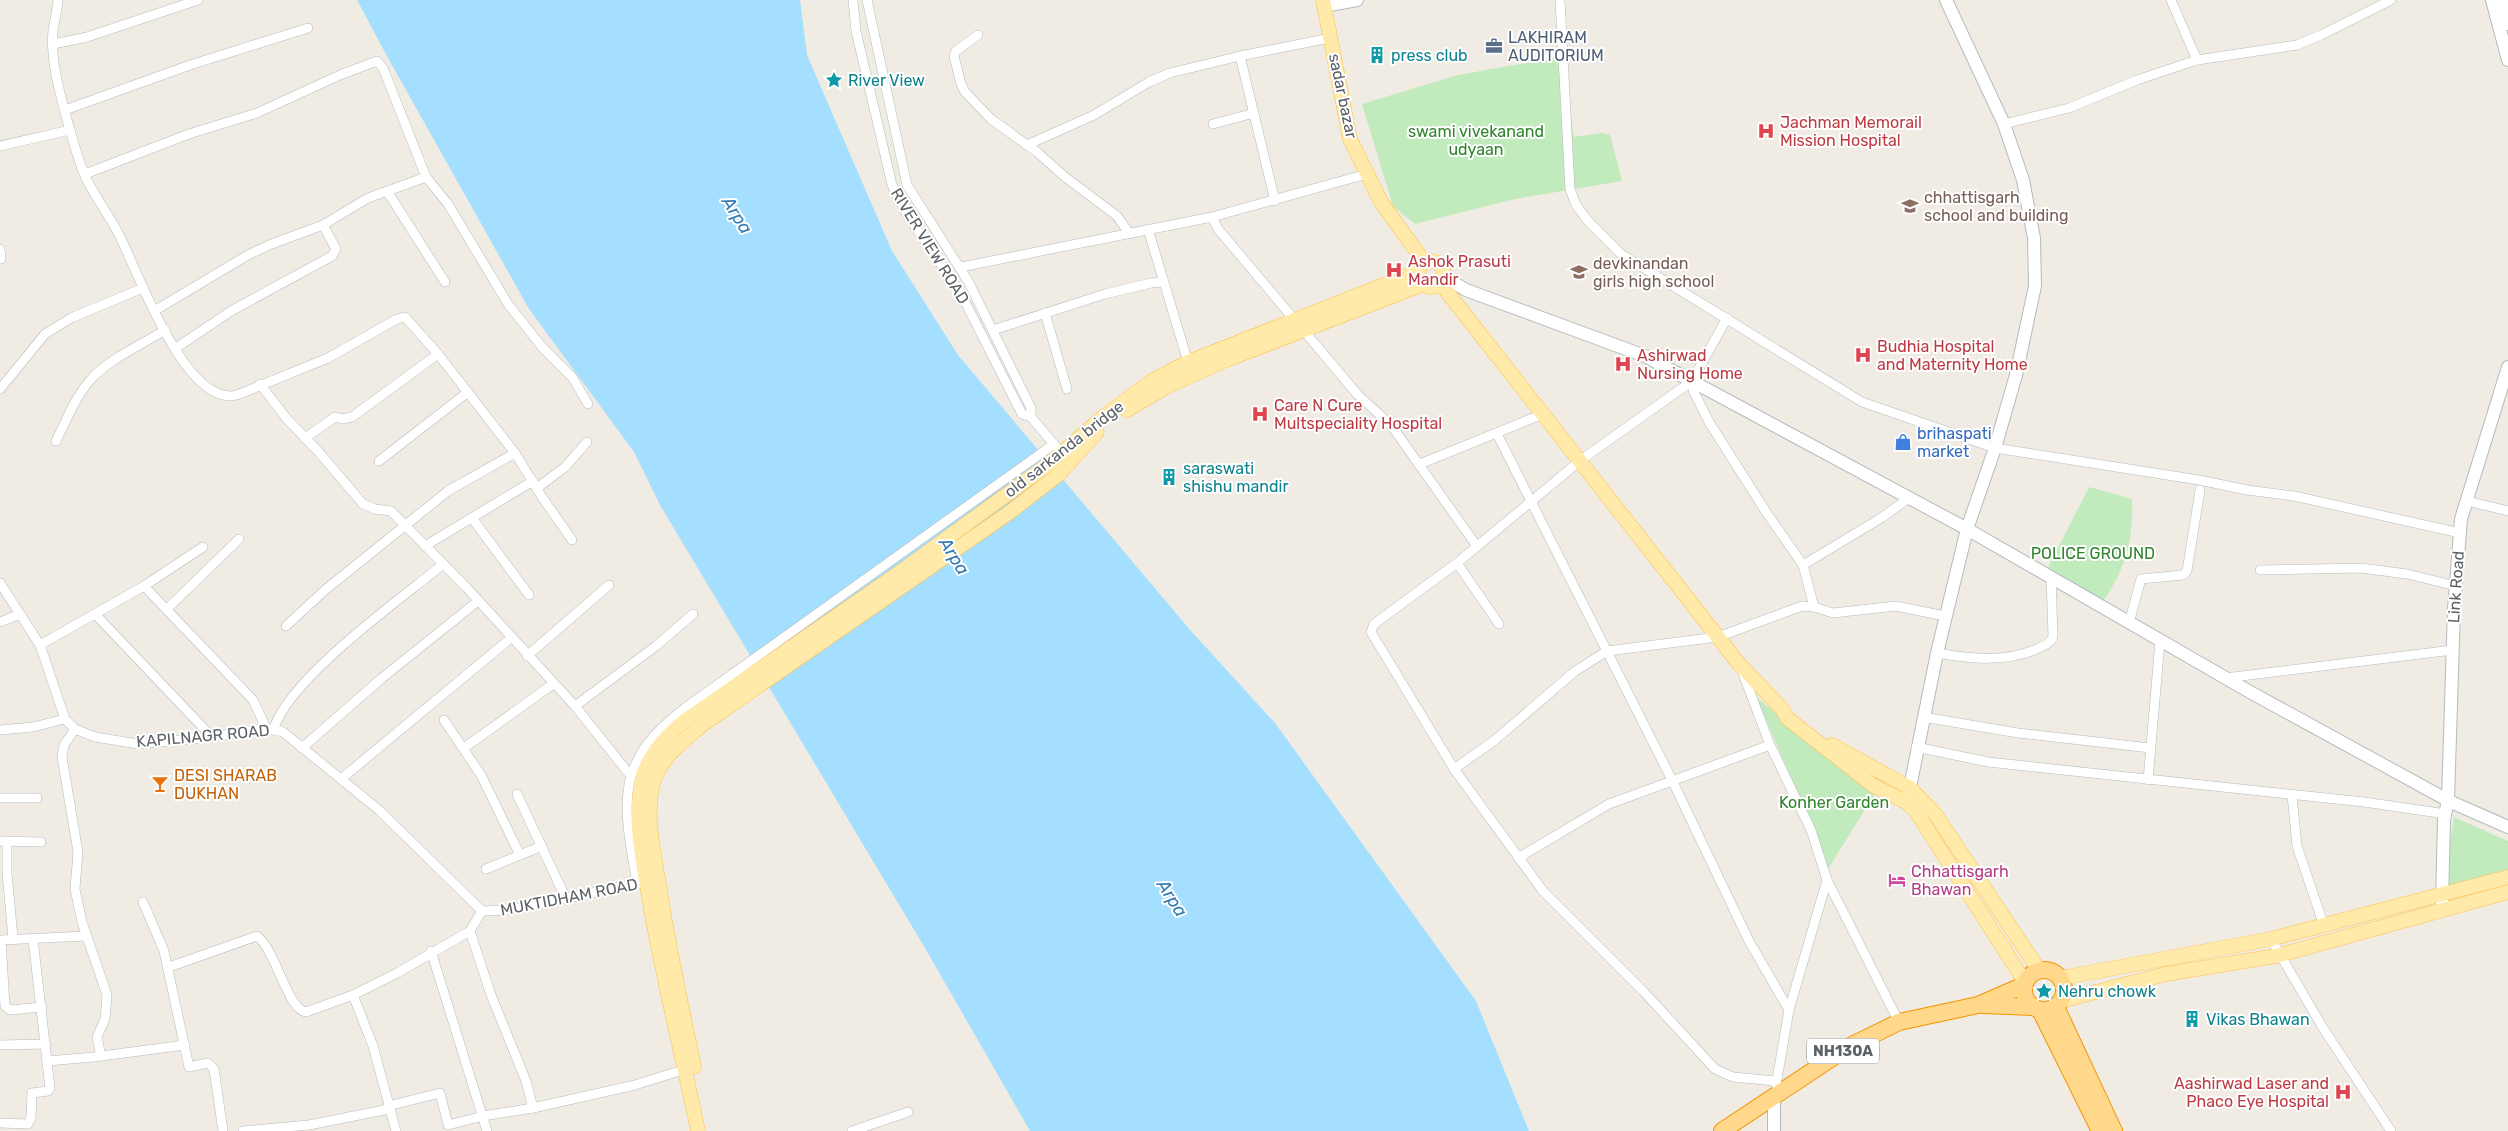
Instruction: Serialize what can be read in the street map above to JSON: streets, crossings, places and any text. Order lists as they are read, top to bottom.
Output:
{
  "streets": {
    "highway": ["NH130A"],
    "main road": ["sadar bazar", "old sarkanda bridge"],
    "street": [
      "RIVER VIEW ROAD",
      "Link Road",
      "KAPILNAGR ROAD",
      "MUKTIDHAM ROAD"
    ]
  },
  "crossings": [
    ["sadar bazar", "old sarkanda bridge"],
    ["RIVER VIEW ROAD", "old sarkanda bridge"],
    ["old sarkanda bridge", "MUKTIDHAM ROAD"],
    ["KAPILNAGR ROAD", "MUKTIDHAM ROAD"]
  ],
  "water": ["Arpa"],
  "parks": ["swami vivekanand udyaan", "POLICE GROUND", "Konher Garden"],
  "places": {
    "office": ["LAKHIRAM AUDITORIUM"],
    "building": ["press club", "saraswati shishu mandir", "Vikas Bhawan"],
    "place": ["River View", "Nehru chowk"],
    "hospital": [
      "Jachman Memorail Mission Hospital",
      "Ashok Prasuti Mandir",
      "Budhia Hospital and Maternity Home",
      "Ashirwad Nursing Home",
      "Care N Cure Multspeciality Hospital",
      "Aashirwad Laser and Phaco Eye Hospital"
    ],
    "school or university": ["chhattisgarh school and building", "devkinandan girls high school"],
    "shop": ["brihaspati market"],
    "bar": ["DESI SHARAB DUKHAN"],
    "hotel": ["Chhattisgarh Bhawan"]
  }
}
